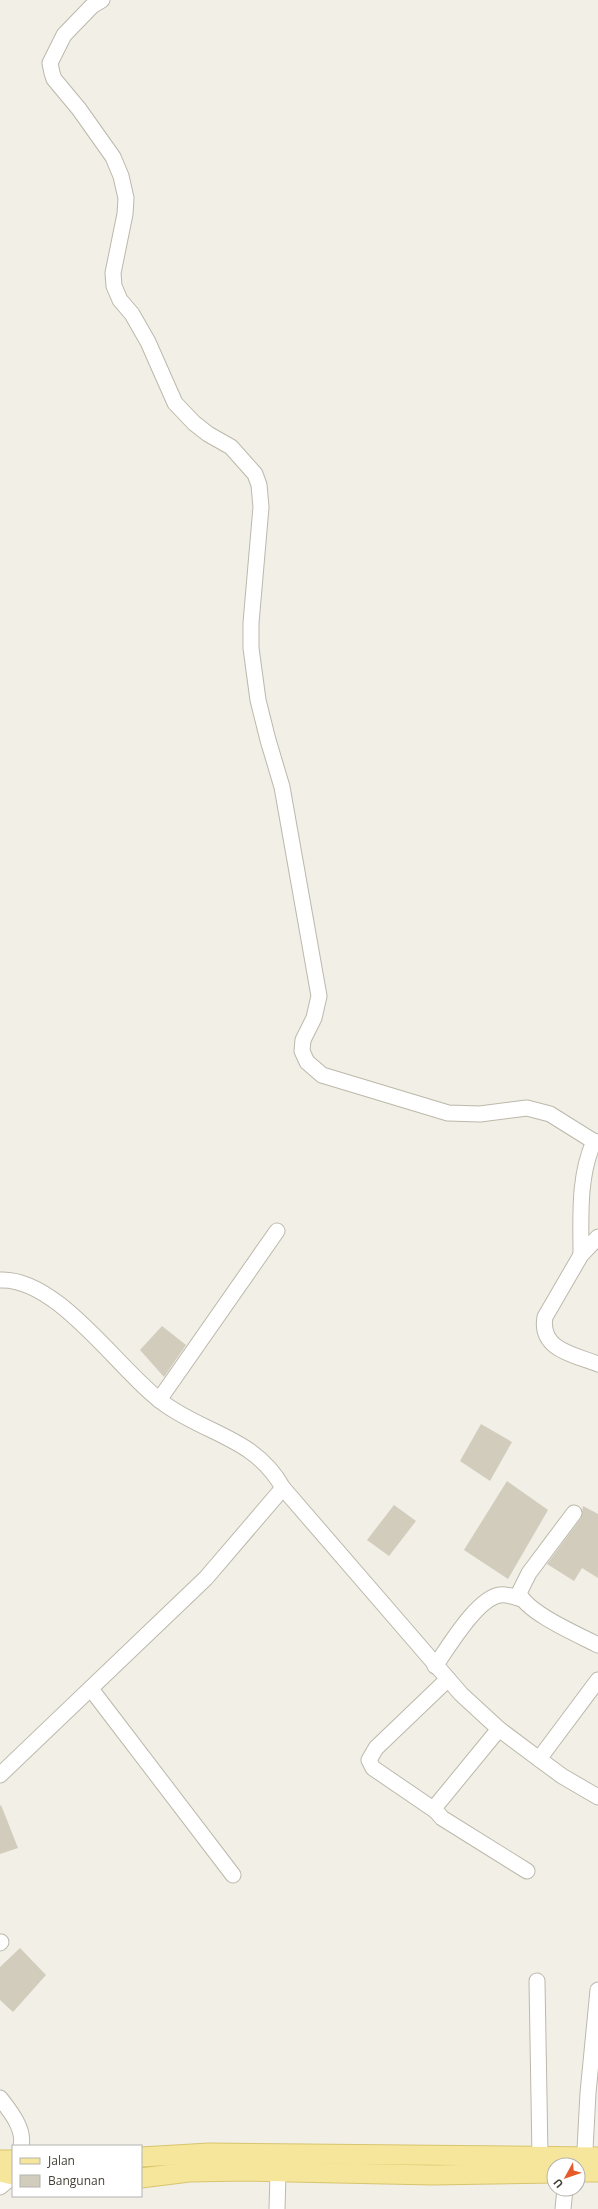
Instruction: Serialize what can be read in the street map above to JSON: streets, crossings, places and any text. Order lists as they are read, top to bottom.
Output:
{
  "legend": ["Jalan", "Bangunan"],
  "north": "bottom left"
}
